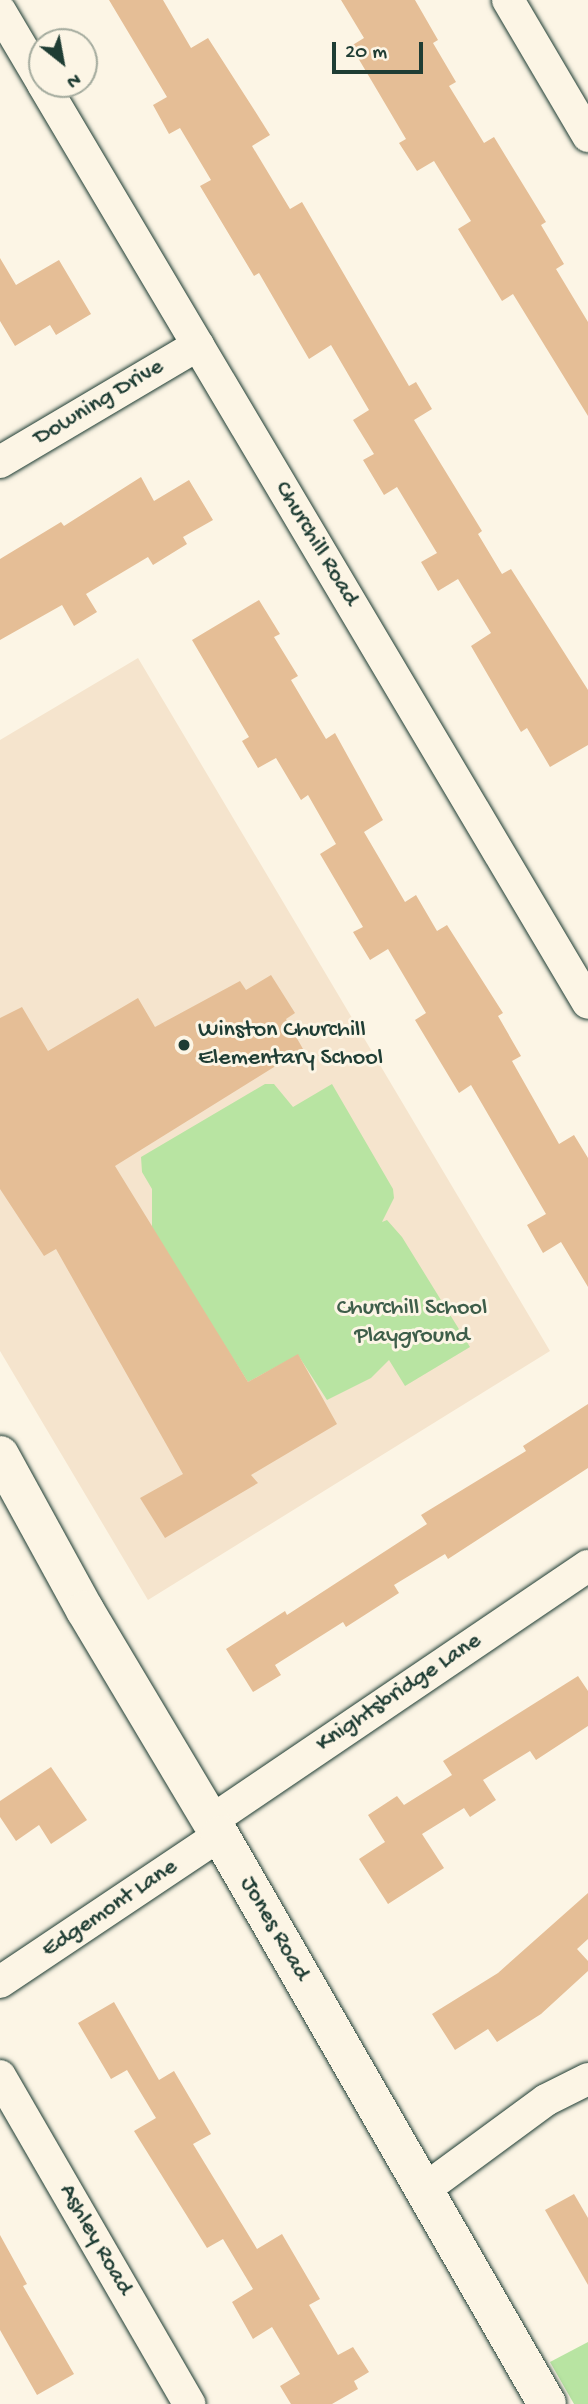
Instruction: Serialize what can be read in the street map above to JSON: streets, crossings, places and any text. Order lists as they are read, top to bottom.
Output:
{
  "streets": {
    "street": [
      "Downing Drive",
      "Churchill Road",
      "Knightsbridge Lane",
      "Edgemont Lane",
      "Jones Road",
      "Ashley Road"
    ]
  },
  "crossings": [
    ["Downing Drive", "Churchill Road"],
    ["Knightsbridge Lane", "Edgemont Lane"],
    ["Knightsbridge Lane", "Jones Road"],
    ["Edgemont Lane", "Jones Road"]
  ],
  "parks": ["Churchill School Playground"],
  "places": ["Winston Churchill Elementary School"],
  "scale_bar": "20 m",
  "north": "bottom right"
}
